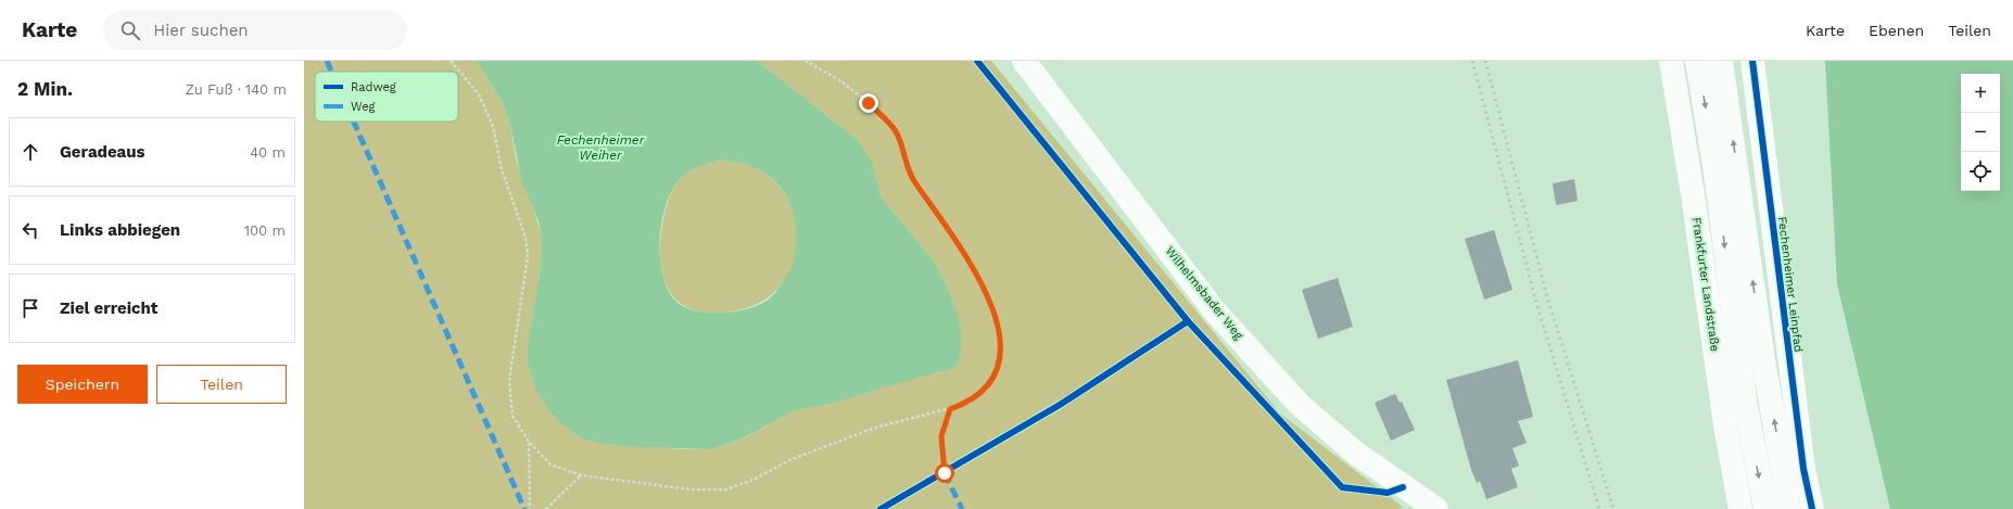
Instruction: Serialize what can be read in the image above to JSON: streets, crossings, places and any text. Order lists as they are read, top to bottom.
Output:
{
  "streets": {
    "main road": ["Frankfurter Landstraße", "Fechenheimer Leinpfad", "Wilhelmsbader Weg"]
  },
  "water": ["Fechenheimer Weiher"],
  "legend": ["Radweg", "Weg"],
  "page": {
    "header": "Karte",
    "search": "Hier suchen",
    "nav": ["Karte", "Ebenen", "Teilen"],
    "heading": ["2 Min.", "Zu Fuß · 140 m"],
    "map_buttons": ["+", "−"],
    "list": [
      ["Geradeaus", "40 m"],
      ["Links abbiegen", "100 m"],
      "Ziel erreicht"
    ],
    "buttons": ["Speichern", "Teilen"]
  }
}
